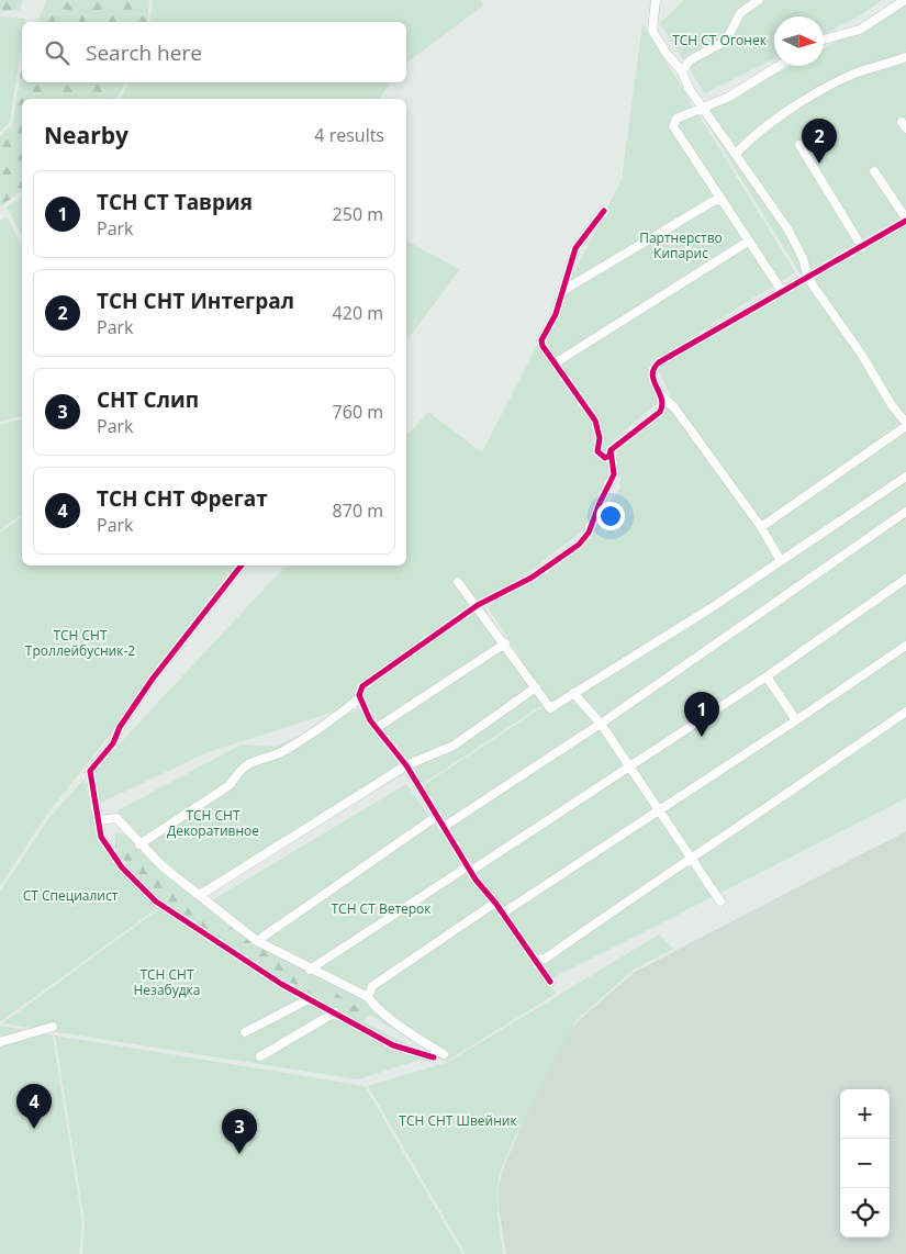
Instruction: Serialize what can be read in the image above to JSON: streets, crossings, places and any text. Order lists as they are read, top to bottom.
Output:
{
  "parks": [
    "ТСН СТ Огонек",
    "Партнерство Кипарис",
    "ТСН СНТ Троллейбусник-2",
    "ТСН СНТ Декоративное",
    "СТ Специалист",
    "ТСН СТ Ветерок",
    "ТСН СНТ Незабудка",
    "ТСН СНТ Швейник"
  ],
  "north": "right",
  "page": {
    "search": "Search here",
    "heading": ["Nearby", "4 results"],
    "pins": [
      "2",
      "1",
      "4",
      "3"
    ],
    "list": [
      {
        "mark": "1",
        "name": "ТСН СТ Таврия",
        "note": "Park",
        "value": "250 m"
      },
      {
        "mark": "2",
        "name": "ТСН СНТ Интеграл",
        "note": "Park",
        "value": "420 m"
      },
      {
        "mark": "3",
        "name": "СНТ Слип",
        "note": "Park",
        "value": "760 m"
      },
      {
        "mark": "4",
        "name": "ТСН СНТ Фрегат",
        "note": "Park",
        "value": "870 m"
      }
    ],
    "map_buttons": ["+", "−"]
  }
}
